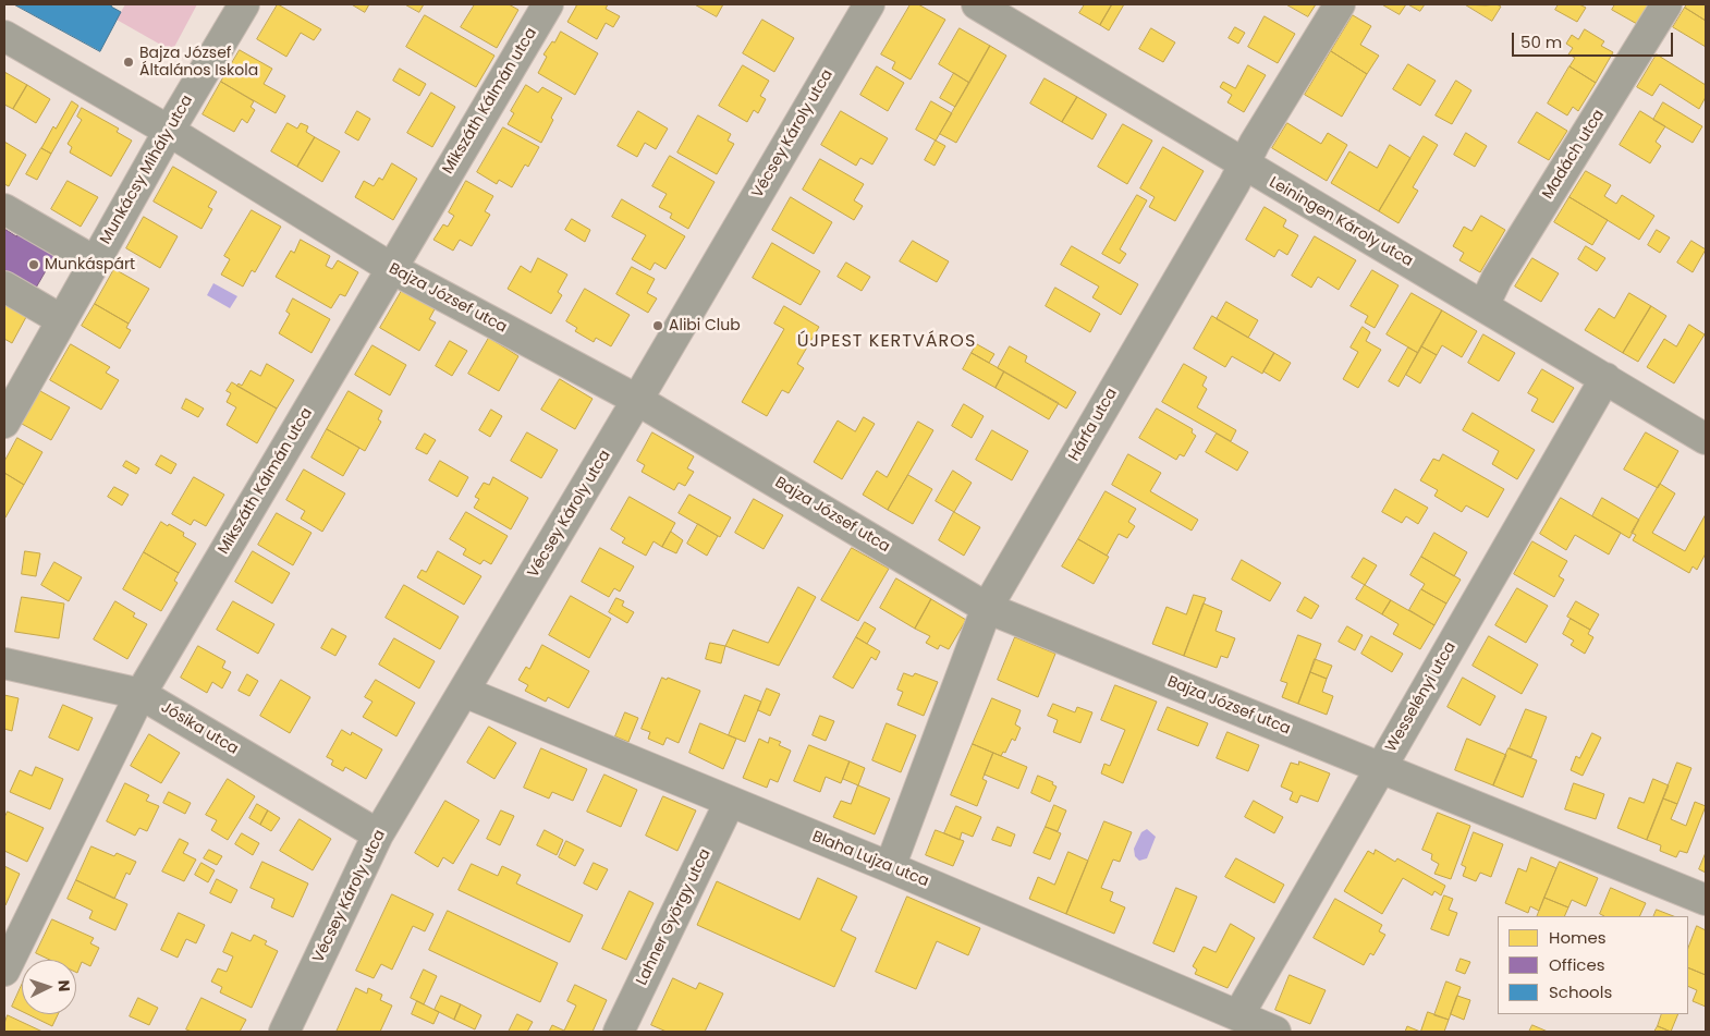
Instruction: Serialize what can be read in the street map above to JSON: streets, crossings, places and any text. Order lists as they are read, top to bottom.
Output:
{
  "streets": {
    "street": [
      "Mikszáth Kálmán utca",
      "Vécsey Károly utca",
      "Madách utca",
      "Munkácsy Mihály utca",
      "Leiningen Károly utca",
      "Bajza József utca",
      "Hárfa utca",
      "Wesselényi utca",
      "Jósika utca",
      "Blaha Lujza utca",
      "Lahner György utca"
    ]
  },
  "crossings": [
    ["Mikszáth Kálmán utca", "Bajza József utca"],
    ["Mikszáth Kálmán utca", "Jósika utca"],
    ["Vécsey Károly utca", "Bajza József utca"],
    ["Vécsey Károly utca", "Jósika utca"],
    ["Vécsey Károly utca", "Blaha Lujza utca"],
    ["Madách utca", "Leiningen Károly utca"],
    ["Munkácsy Mihály utca", "Bajza József utca"],
    ["Leiningen Károly utca", "Hárfa utca"],
    ["Leiningen Károly utca", "Wesselényi utca"],
    ["Bajza József utca", "Hárfa utca"],
    ["Bajza József utca", "Wesselényi utca"],
    ["Hárfa utca", "Blaha Lujza utca"],
    ["Wesselényi utca", "Blaha Lujza utca"],
    ["Blaha Lujza utca", "Lahner György utca"]
  ],
  "districts": ["ÚJPEST KERTVÁROS"],
  "places": ["Bajza József Általános Iskola", "Munkáspárt", "Alibi Club"],
  "legend": ["Homes", "Offices", "Schools"],
  "scale_bar": "50 m",
  "north": "right"
}
